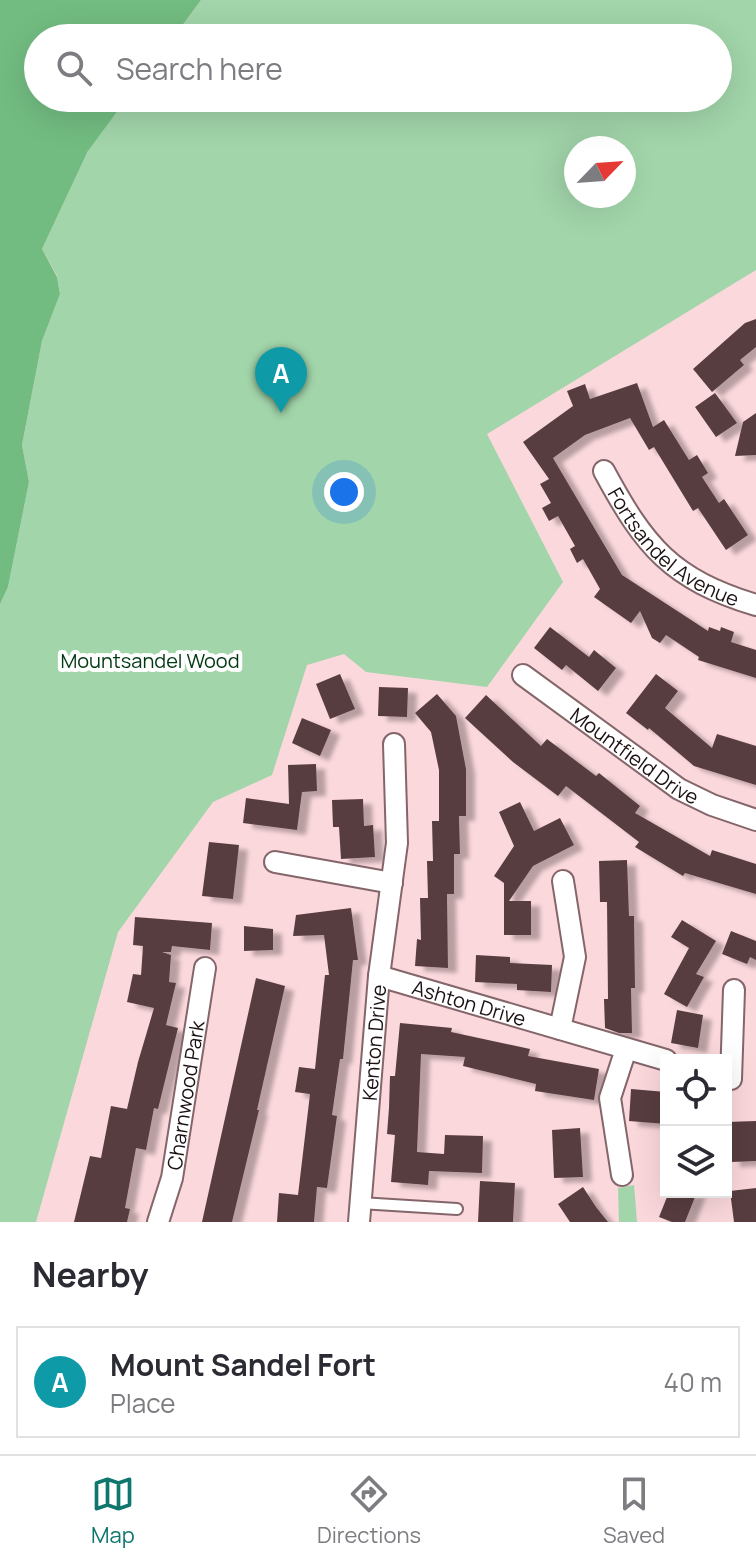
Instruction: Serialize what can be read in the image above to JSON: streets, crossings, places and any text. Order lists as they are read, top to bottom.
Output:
{
  "streets": {
    "street": [
      "Fortsandel Avenue",
      "Mountfield Drive",
      "Ashton Drive",
      "Kenton Drive",
      "Charnwood Park"
    ]
  },
  "crossings": [
    ["Ashton Drive", "Kenton Drive"]
  ],
  "parks": ["Mountsandel Wood"],
  "north": "top right",
  "page": {
    "search": "Search here",
    "pins": "A",
    "heading": "Nearby",
    "list": [
      {
        "mark": "A",
        "name": "Mount Sandel Fort",
        "note": "Place",
        "value": "40 m"
      }
    ],
    "nav": ["Map", "Directions", "Saved"]
  }
}
